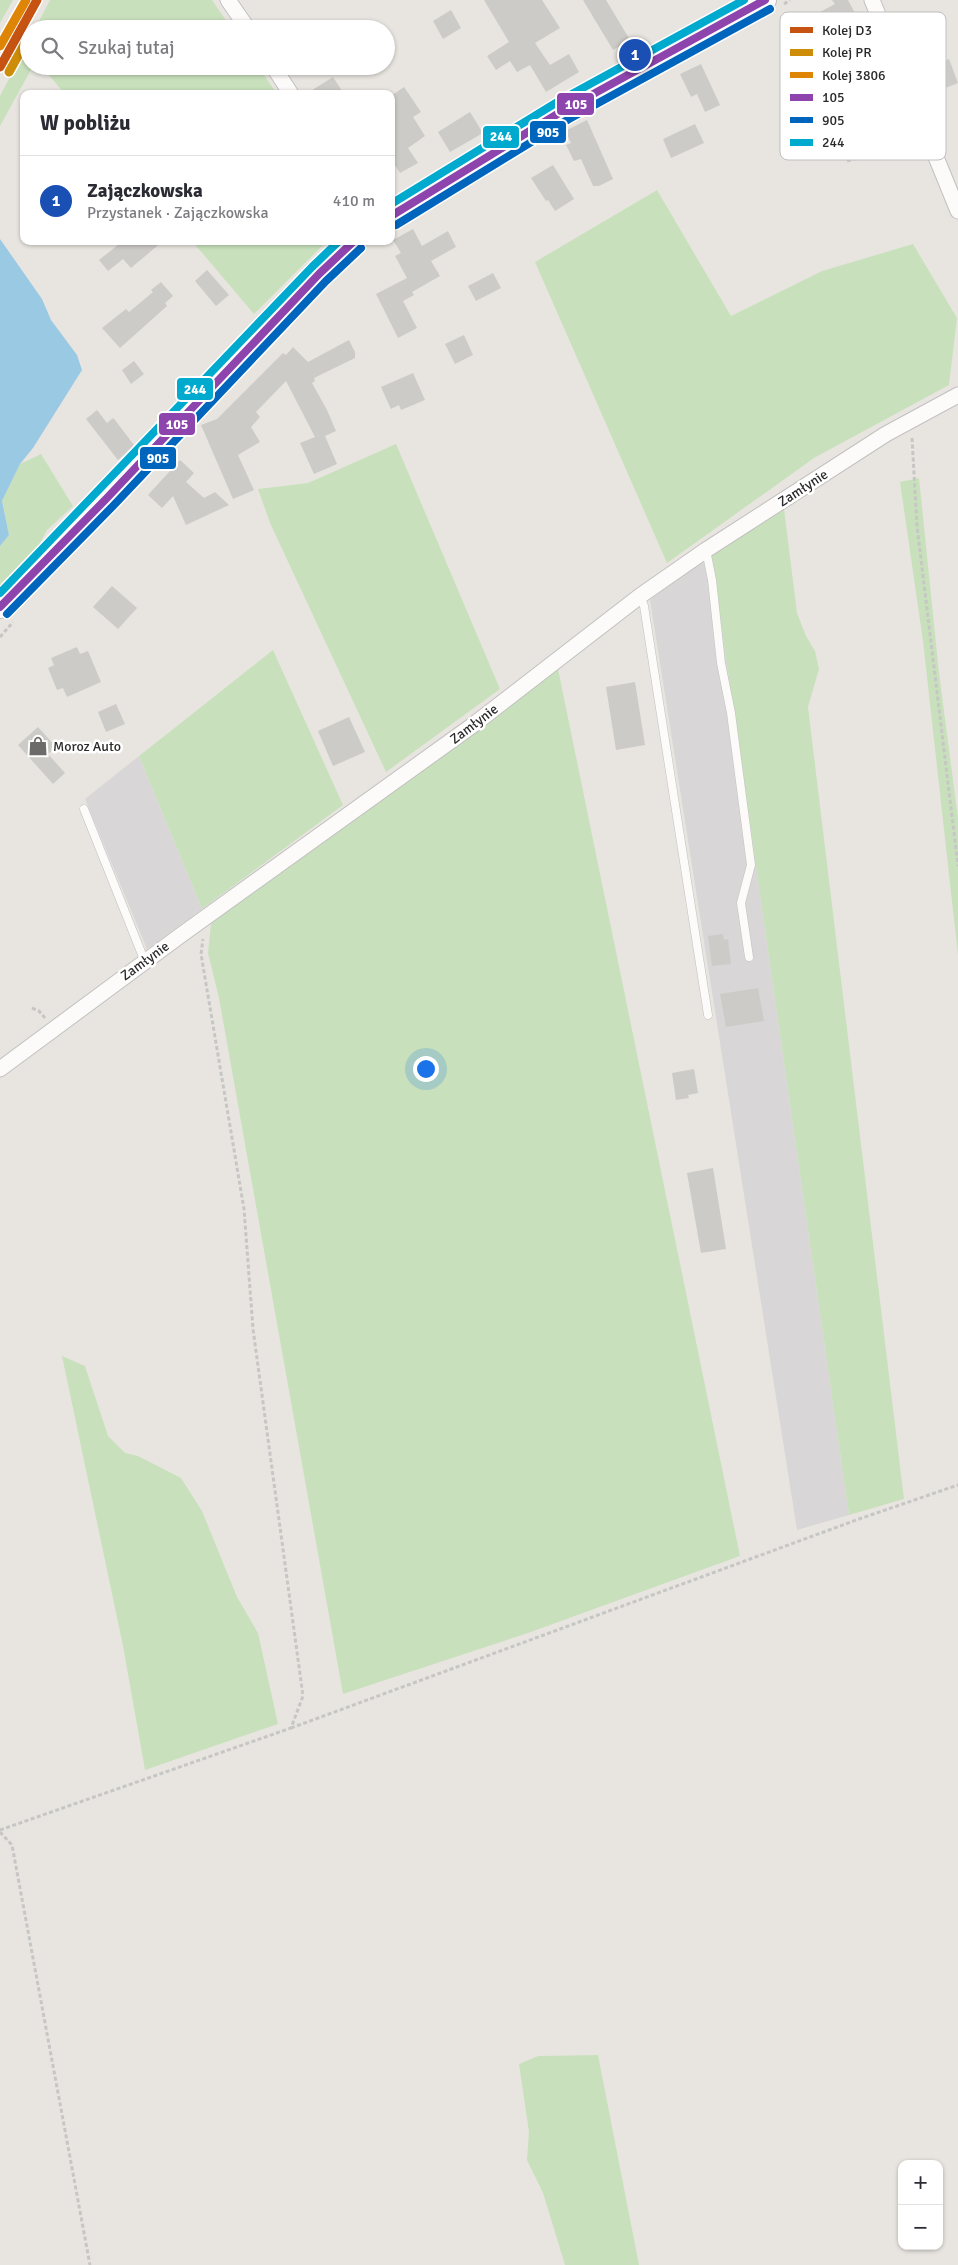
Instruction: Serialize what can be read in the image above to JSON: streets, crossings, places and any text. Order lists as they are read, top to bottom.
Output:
{
  "streets": {
    "street": ["Zamłynie"]
  },
  "places": {
    "shop": ["Moroz Auto"]
  },
  "lines": [
    "rail line D3",
    "rail line 3806",
    "transit line 105",
    "transit line 244",
    "transit line 905",
    "rail line PR"
  ],
  "legend": [
    "Kolej D3",
    "Kolej PR",
    "Kolej 3806",
    "105",
    "905",
    "244"
  ],
  "page": {
    "search": "Szukaj tutaj",
    "pins": "1",
    "heading": "W pobliżu",
    "list": [
      {
        "mark": "1",
        "name": "Zajączkowska",
        "note": "Przystanek · Zajączkowska",
        "value": "410 m"
      }
    ],
    "map_buttons": ["+", "−"]
  }
}
